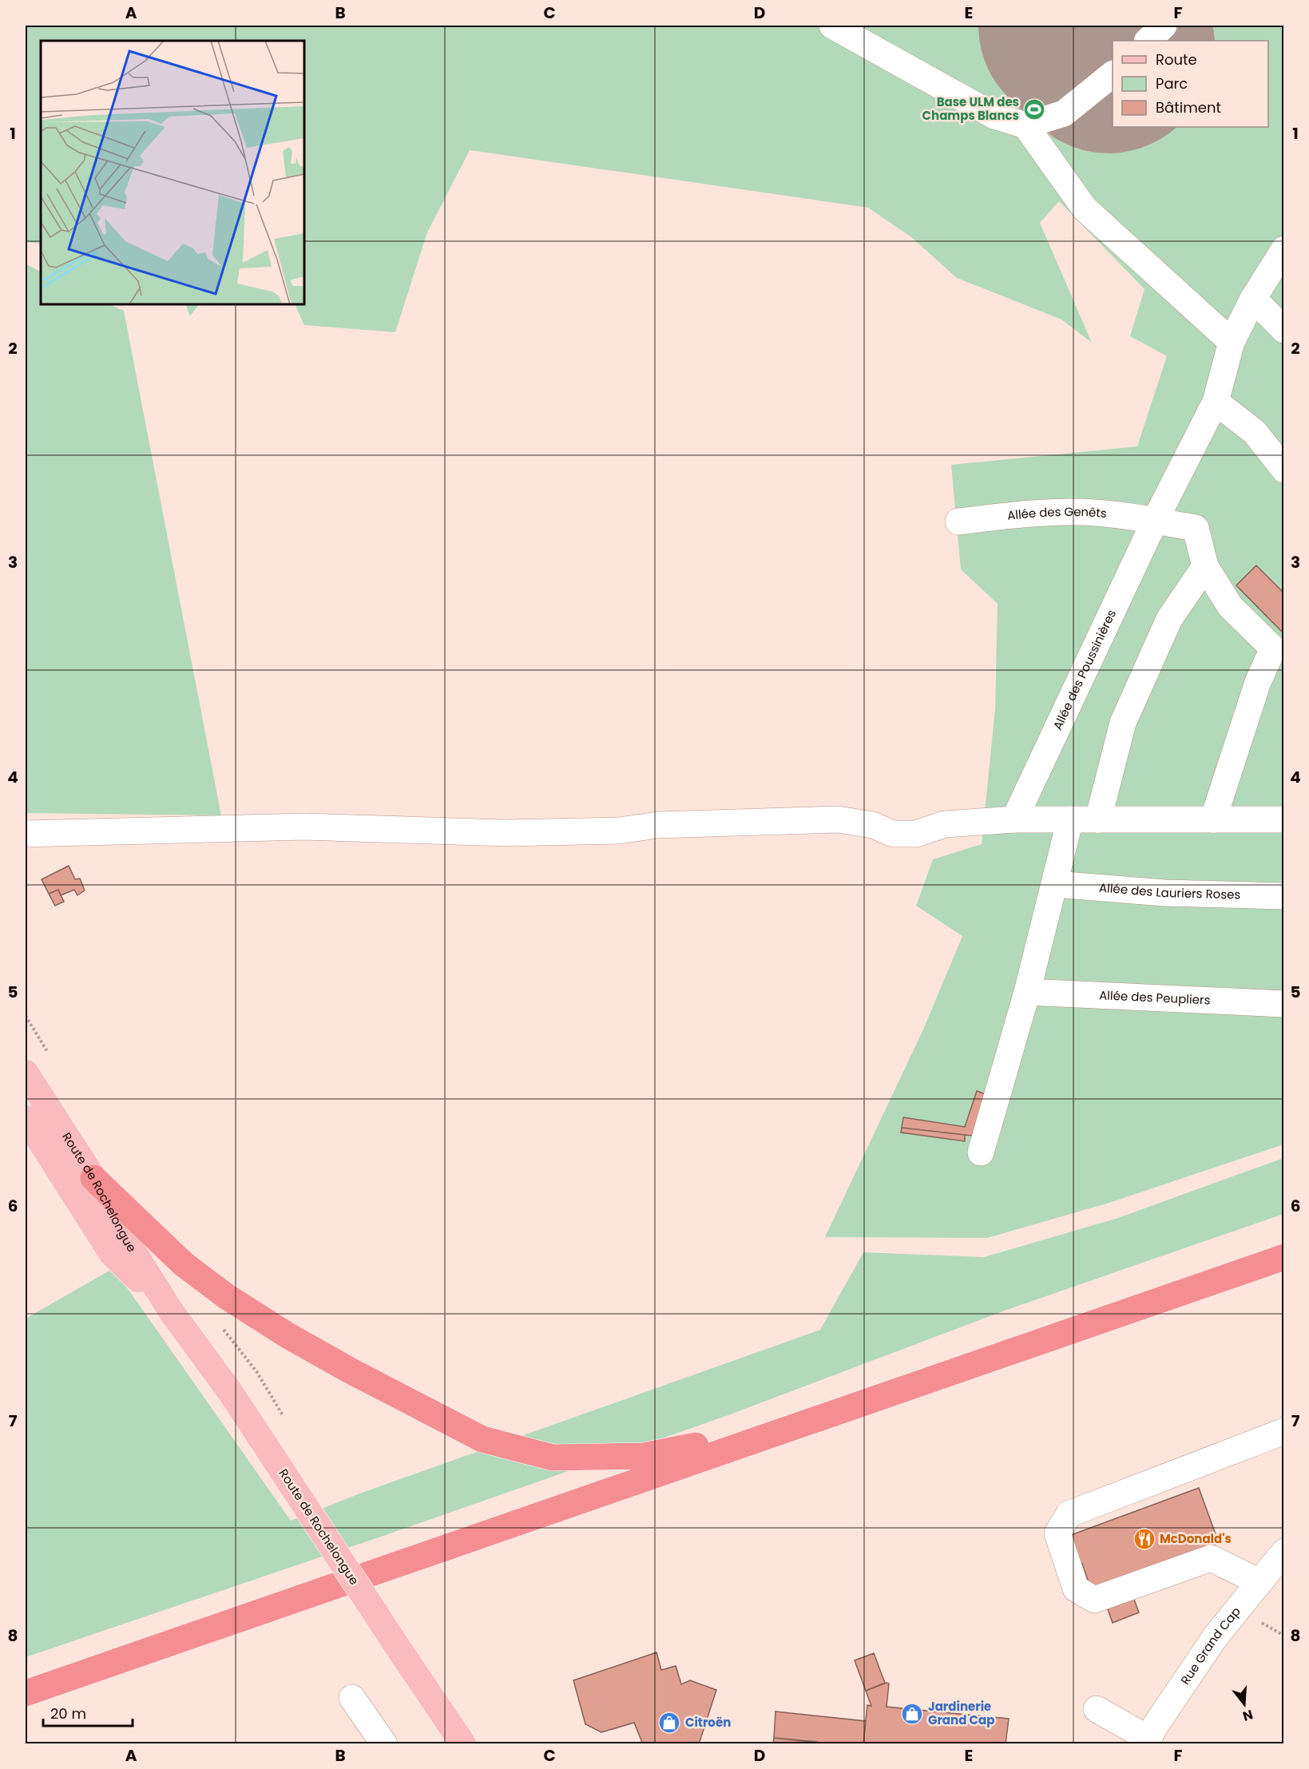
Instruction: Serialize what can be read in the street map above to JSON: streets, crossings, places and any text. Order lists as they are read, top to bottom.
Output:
{
  "streets": {
    "main road": ["Route de Rochelongue"],
    "street": [
      "Allée des Genêts",
      "Allée des Poussinières",
      "Allée des Lauriers Roses",
      "Allée des Peupliers",
      "Rue Grand Cap"
    ]
  },
  "crossings": [
    ["Allée des Genêts", "Allée des Poussinières"]
  ],
  "places": {
    "sports": ["Base ULM des Champs Blancs"],
    "restaurant": ["McDonald's"],
    "shop": ["Jardinerie Grand Cap", "Citroën"]
  },
  "legend": ["Route", "Parc", "Bâtiment"],
  "scale_bar": "20 m",
  "north": "bottom",
  "grid": {
    "columns": [
      "A",
      "B",
      "C",
      "D",
      "E",
      "F"
    ],
    "rows": [
      "1",
      "2",
      "3",
      "4",
      "5",
      "6",
      "7",
      "8"
    ]
  }
}
